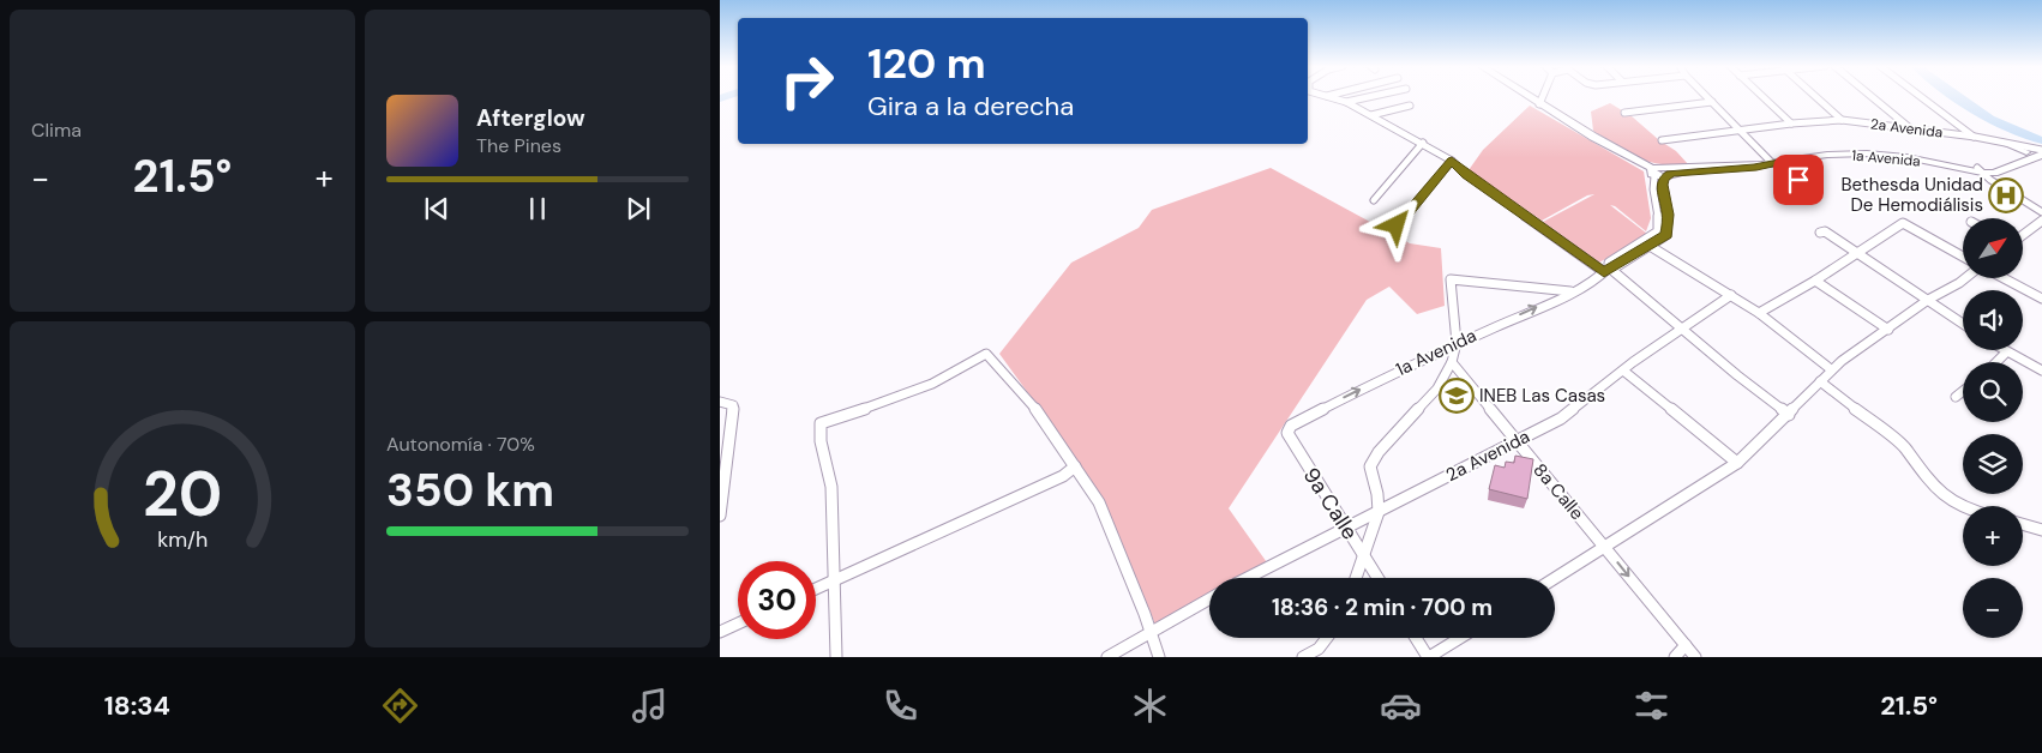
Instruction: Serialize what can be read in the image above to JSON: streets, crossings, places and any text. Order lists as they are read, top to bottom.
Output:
{
  "streets": {
    "main road": ["1a Avenida"],
    "street": ["2a Avenida", "8a Calle", "9a Calle"]
  },
  "crossings": [
    ["2a Avenida", "1a Avenida"],
    ["2a Avenida", "8a Calle"],
    ["2a Avenida", "9a Calle"],
    ["1a Avenida", "9a Calle"]
  ],
  "places": {
    "hospital": ["Bethesda Unidad De Hemodiálisis"],
    "school or university": ["INEB Las Casas"]
  },
  "north": "top right",
  "page": {
    "tile": [
      "Clima",
      ["Autonomía · 70%", "350 km"]
    ],
    "turn": ["120 m", "Gira a la derecha"],
    "song": ["Afterglow", "The Pines"],
    "heat": ["−", "21.5°", "+"],
    "map_buttons": ["+", "−"],
    "limit": "30",
    "trip": "18:36 · 2 min · 700 m",
    "tabs": ["18:34", "21.5°"],
    "gauge": ["20", "km/h"]
  }
}
